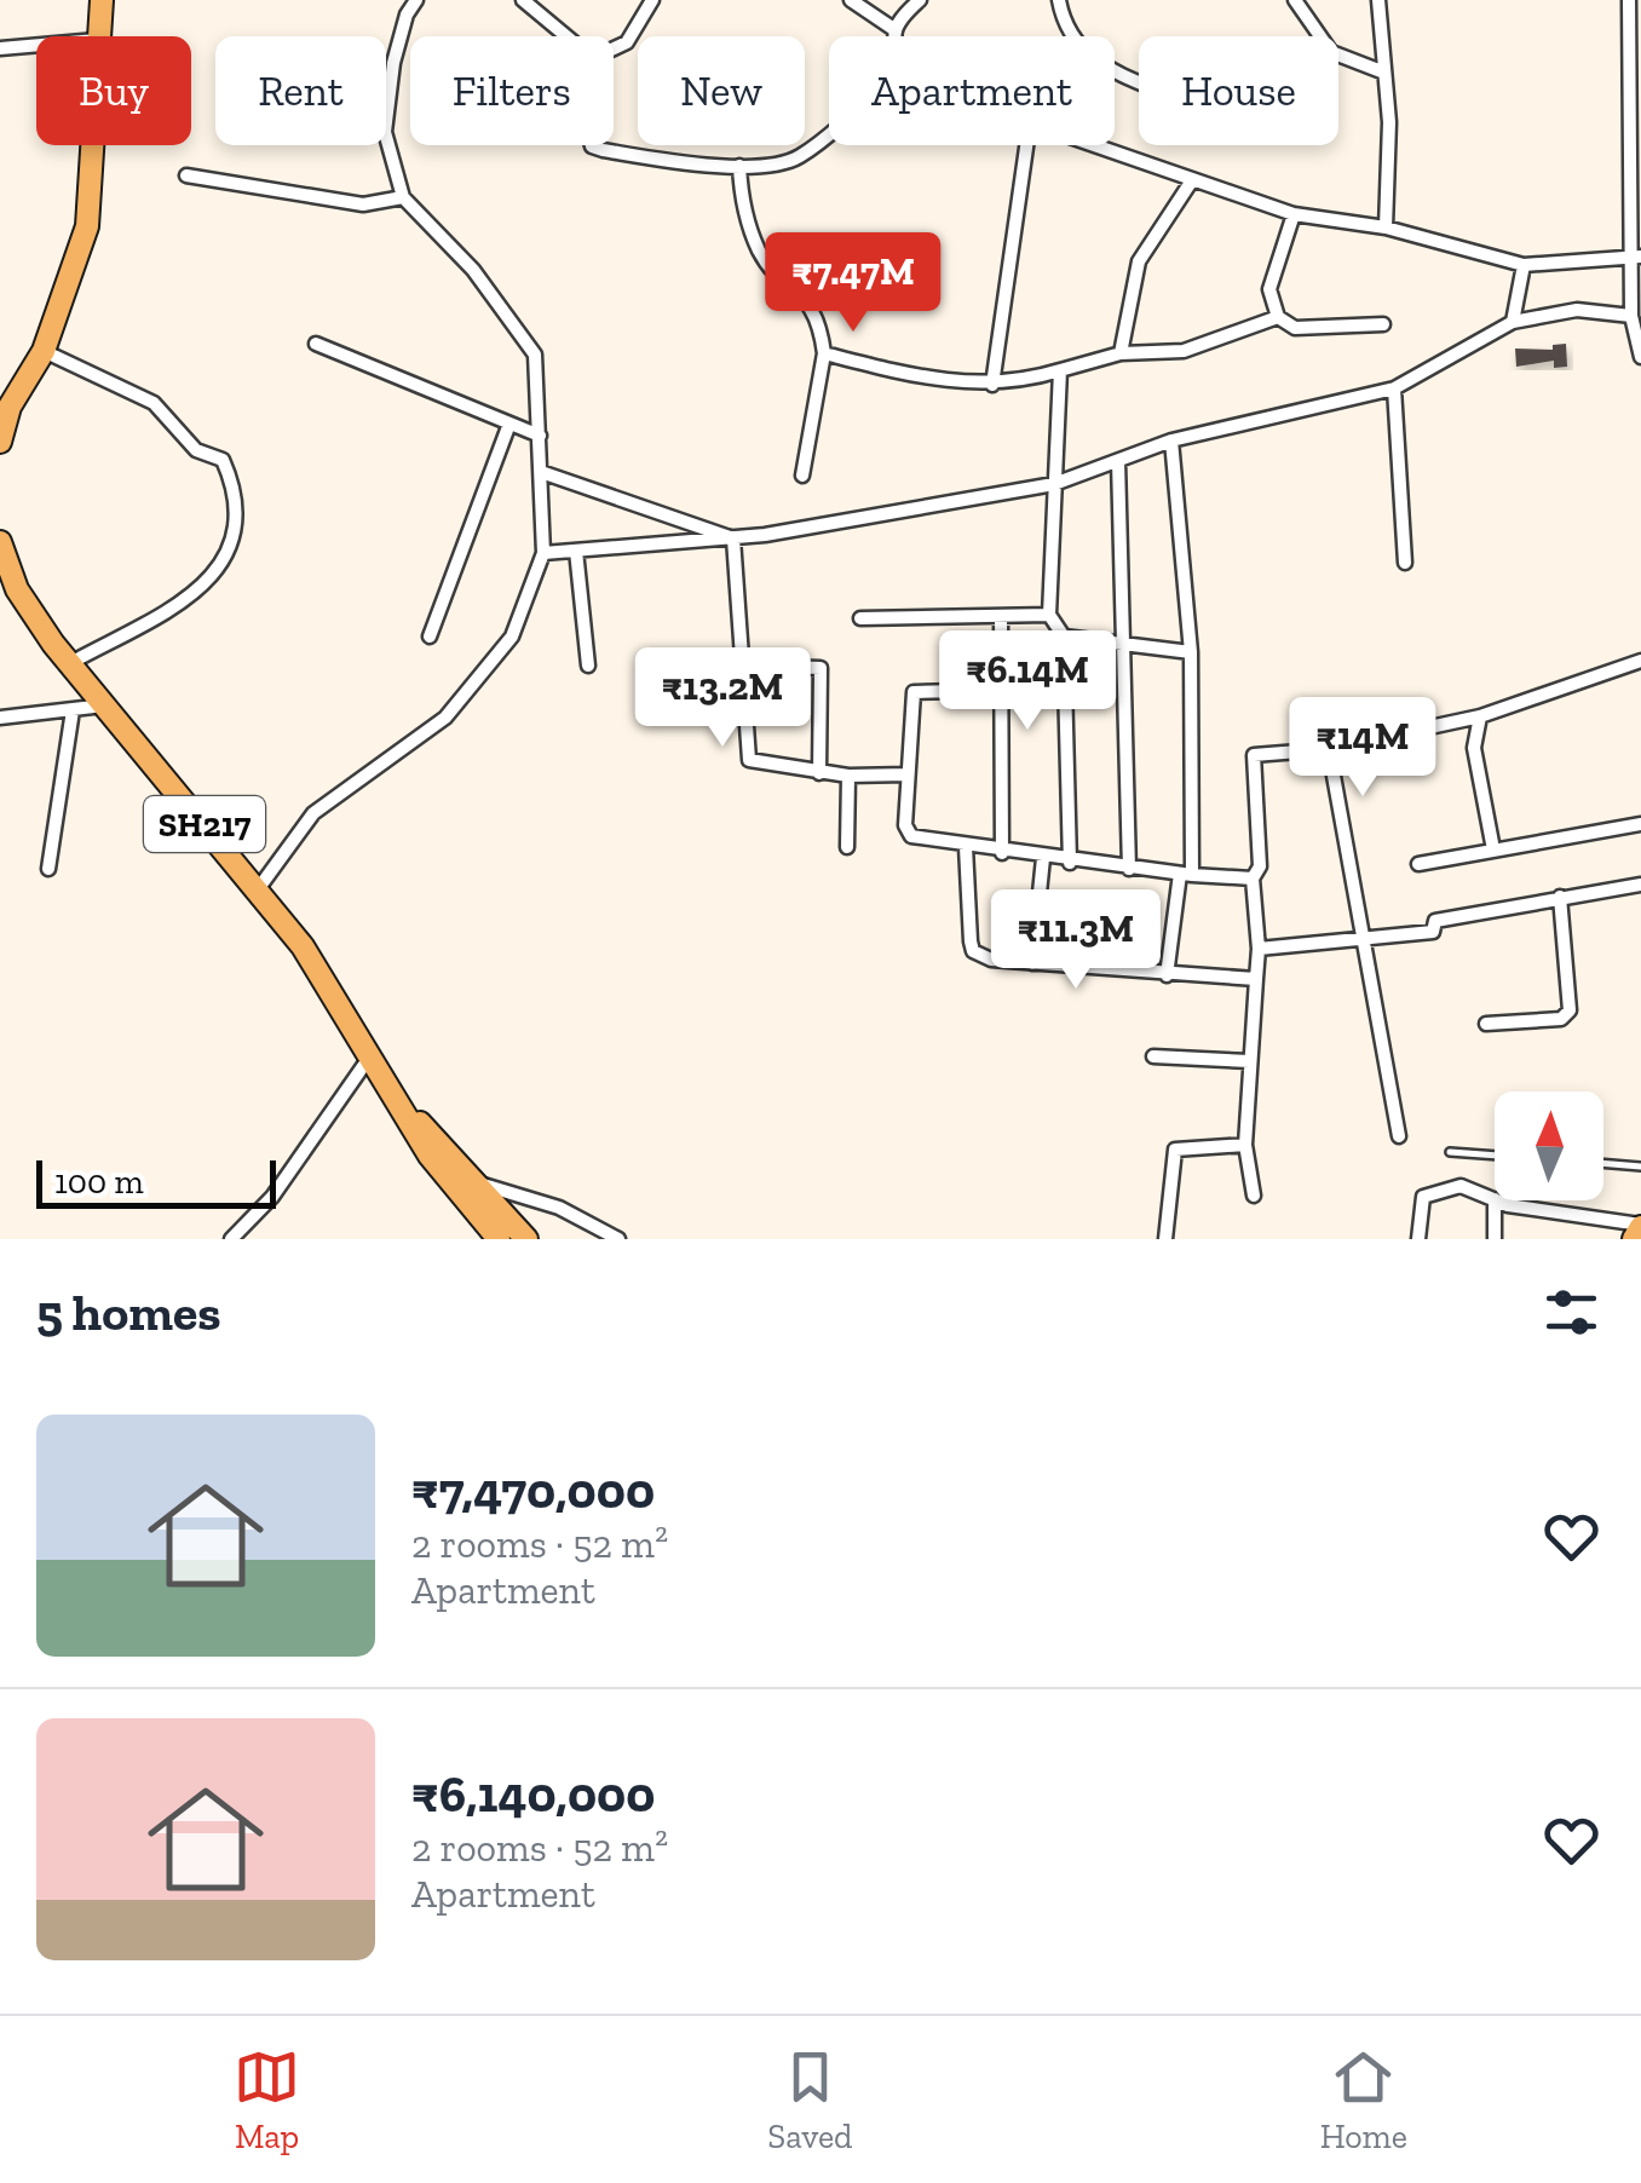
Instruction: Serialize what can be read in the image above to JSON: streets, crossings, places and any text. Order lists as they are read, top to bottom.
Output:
{
  "streets": {
    "main road": ["SH217"]
  },
  "scale_bar": "100 m",
  "north": "top",
  "page": {
    "chip": [
      "Buy",
      "Rent",
      "Filters",
      "New",
      "Apartment",
      "House"
    ],
    "price": [
      "₹7.47M",
      "₹6.14M",
      "₹13.2M",
      "₹14M",
      "₹11.3M"
    ],
    "scale": "100 m",
    "heading": "5 homes",
    "list": [
      {
        "name": "₹7,470,000",
        "note": "2 rooms · 52 m² · Apartment"
      },
      {
        "name": "₹6,140,000",
        "note": "2 rooms · 52 m² · Apartment"
      }
    ],
    "tabs": ["Map", "Saved", "Home"]
  }
}
